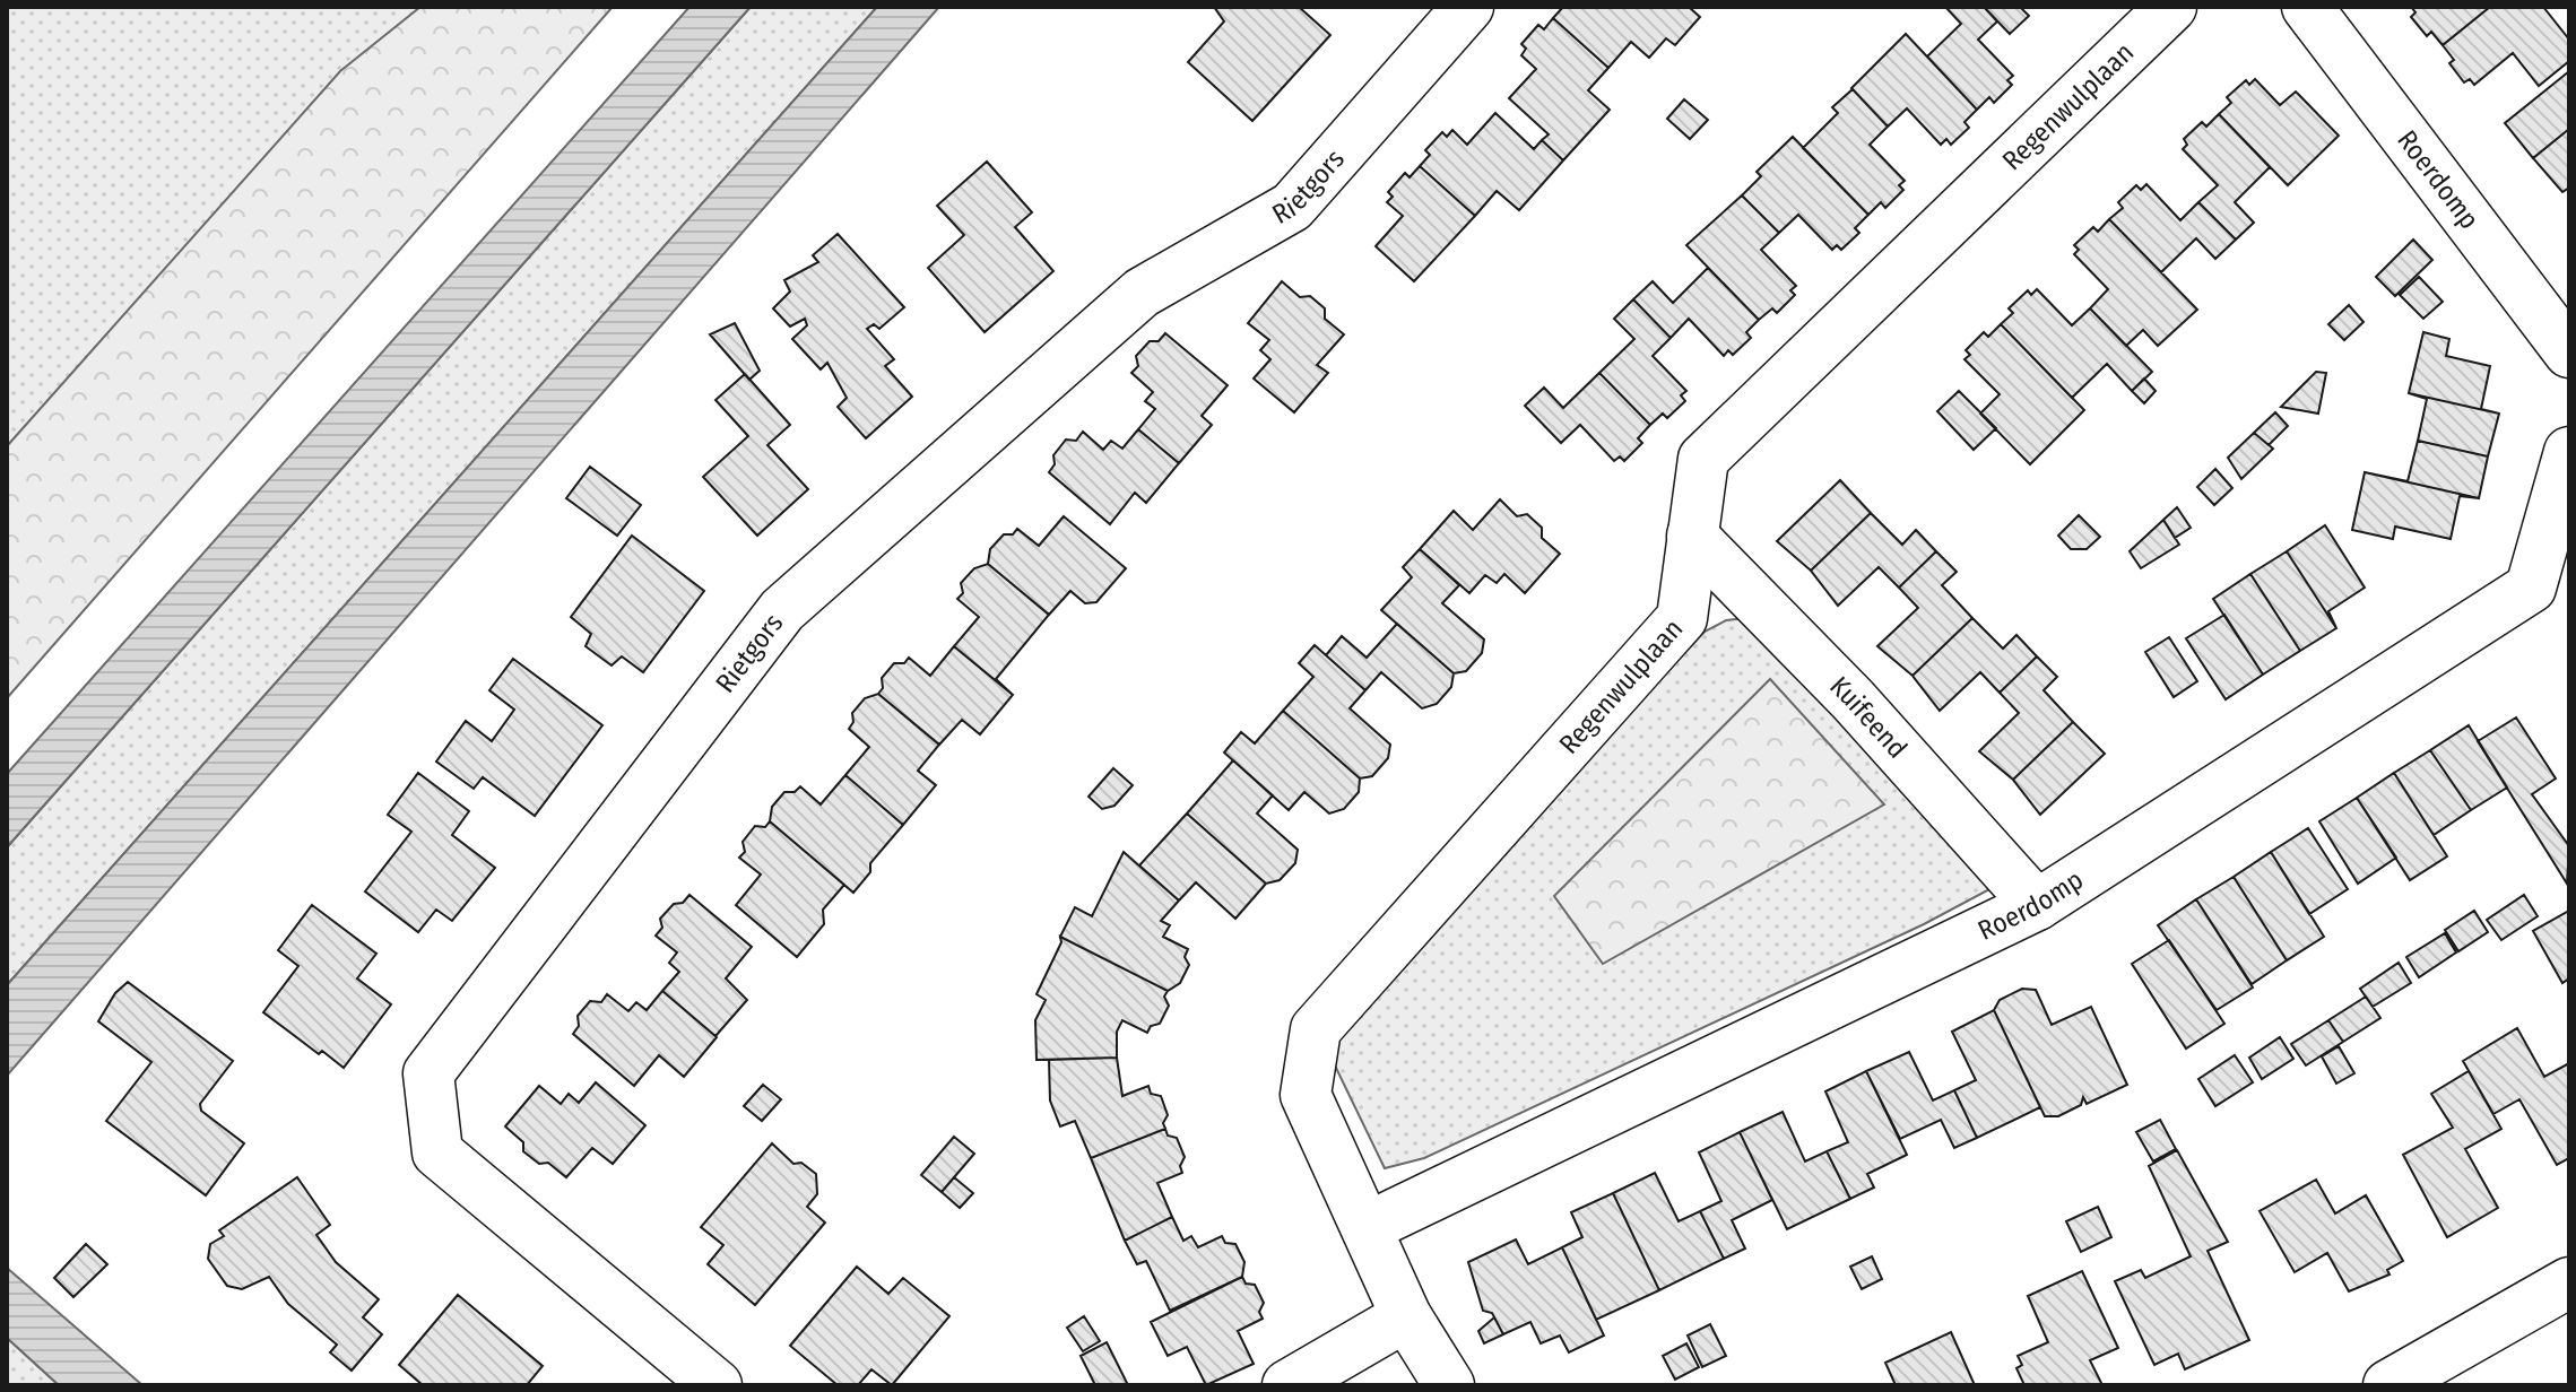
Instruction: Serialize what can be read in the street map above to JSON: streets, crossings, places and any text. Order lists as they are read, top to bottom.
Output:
{
  "streets": {
    "street": [
      "Regenwulplaan",
      "Roerdomp",
      "Rietgors",
      "Kuifeend"
    ]
  },
  "crossings": [
    ["Regenwulplaan", "Roerdomp"],
    ["Regenwulplaan", "Kuifeend"],
    ["Roerdomp", "Kuifeend"]
  ]
}
